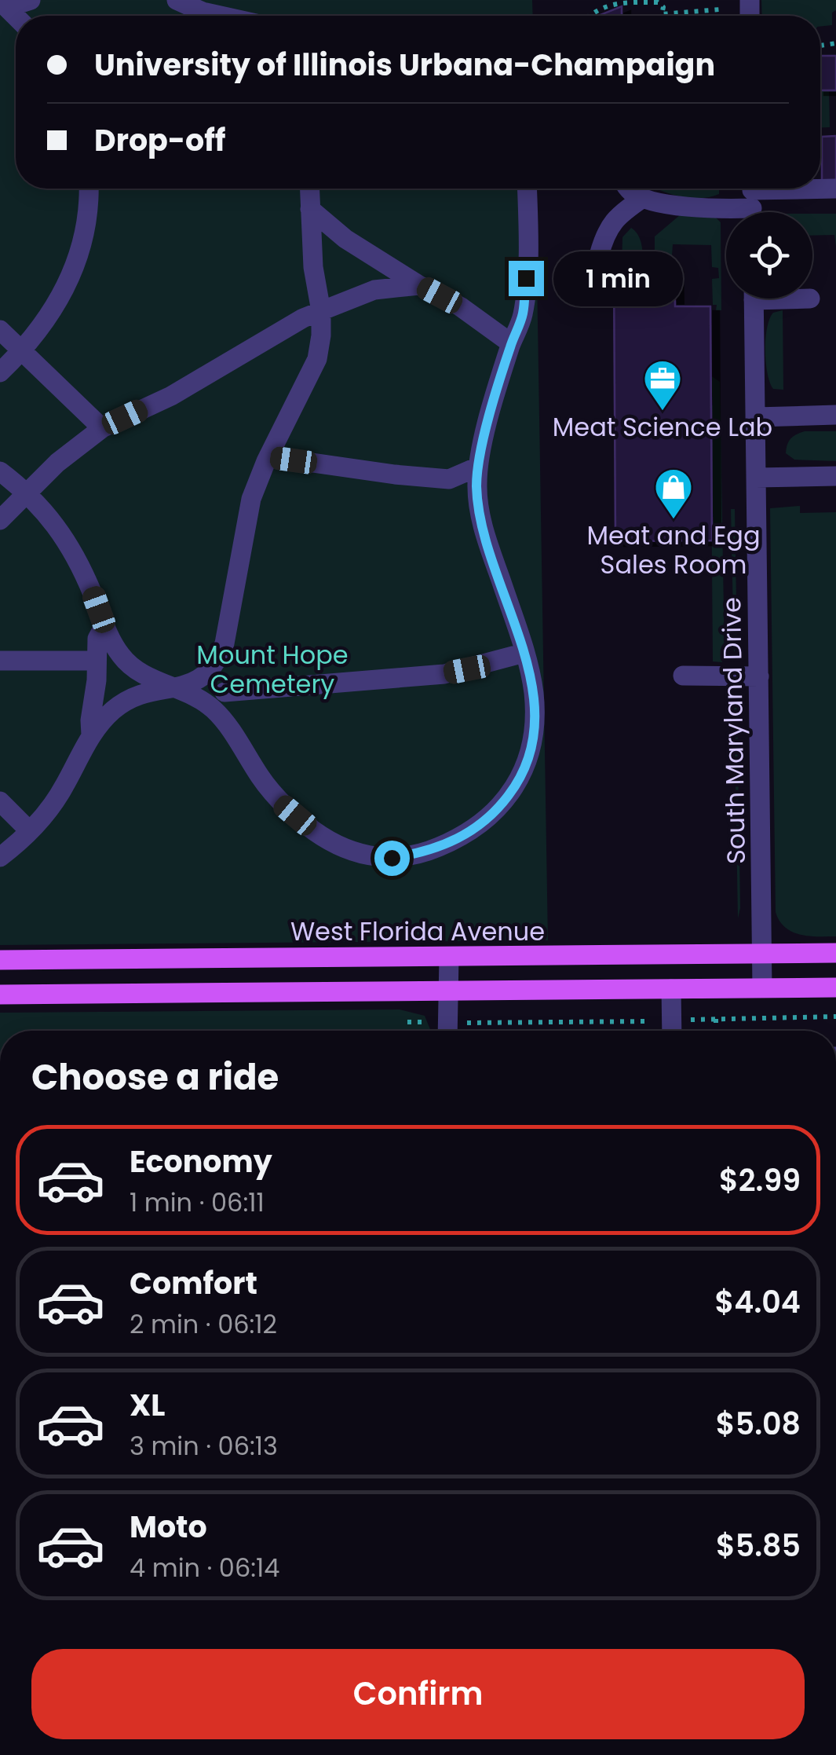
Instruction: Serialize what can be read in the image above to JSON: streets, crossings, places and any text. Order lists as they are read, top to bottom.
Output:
{
  "streets": {
    "main road": ["West Florida Avenue"],
    "street": ["South Maryland Drive"]
  },
  "crossings": [
    ["South Maryland Drive", "West Florida Avenue"]
  ],
  "parks": ["Mount Hope Cemetery"],
  "places": {
    "office": ["Meat Science Lab"],
    "shop": ["Meat and Egg Sales Room"]
  },
  "page": {
    "banner": ["University of Illinois Urbana-Champaign", "Drop-off"],
    "bubble": "1 min",
    "heading": "Choose a ride",
    "list": [
      {
        "name": "Economy",
        "note": "1 min · 06:11",
        "value": "$2.99"
      },
      {
        "name": "Comfort",
        "note": "2 min · 06:12",
        "value": "$4.04"
      },
      {
        "name": "XL",
        "note": "3 min · 06:13",
        "value": "$5.08"
      },
      {
        "name": "Moto",
        "note": "4 min · 06:14",
        "value": "$5.85"
      }
    ],
    "buttons": "Confirm"
  }
}
